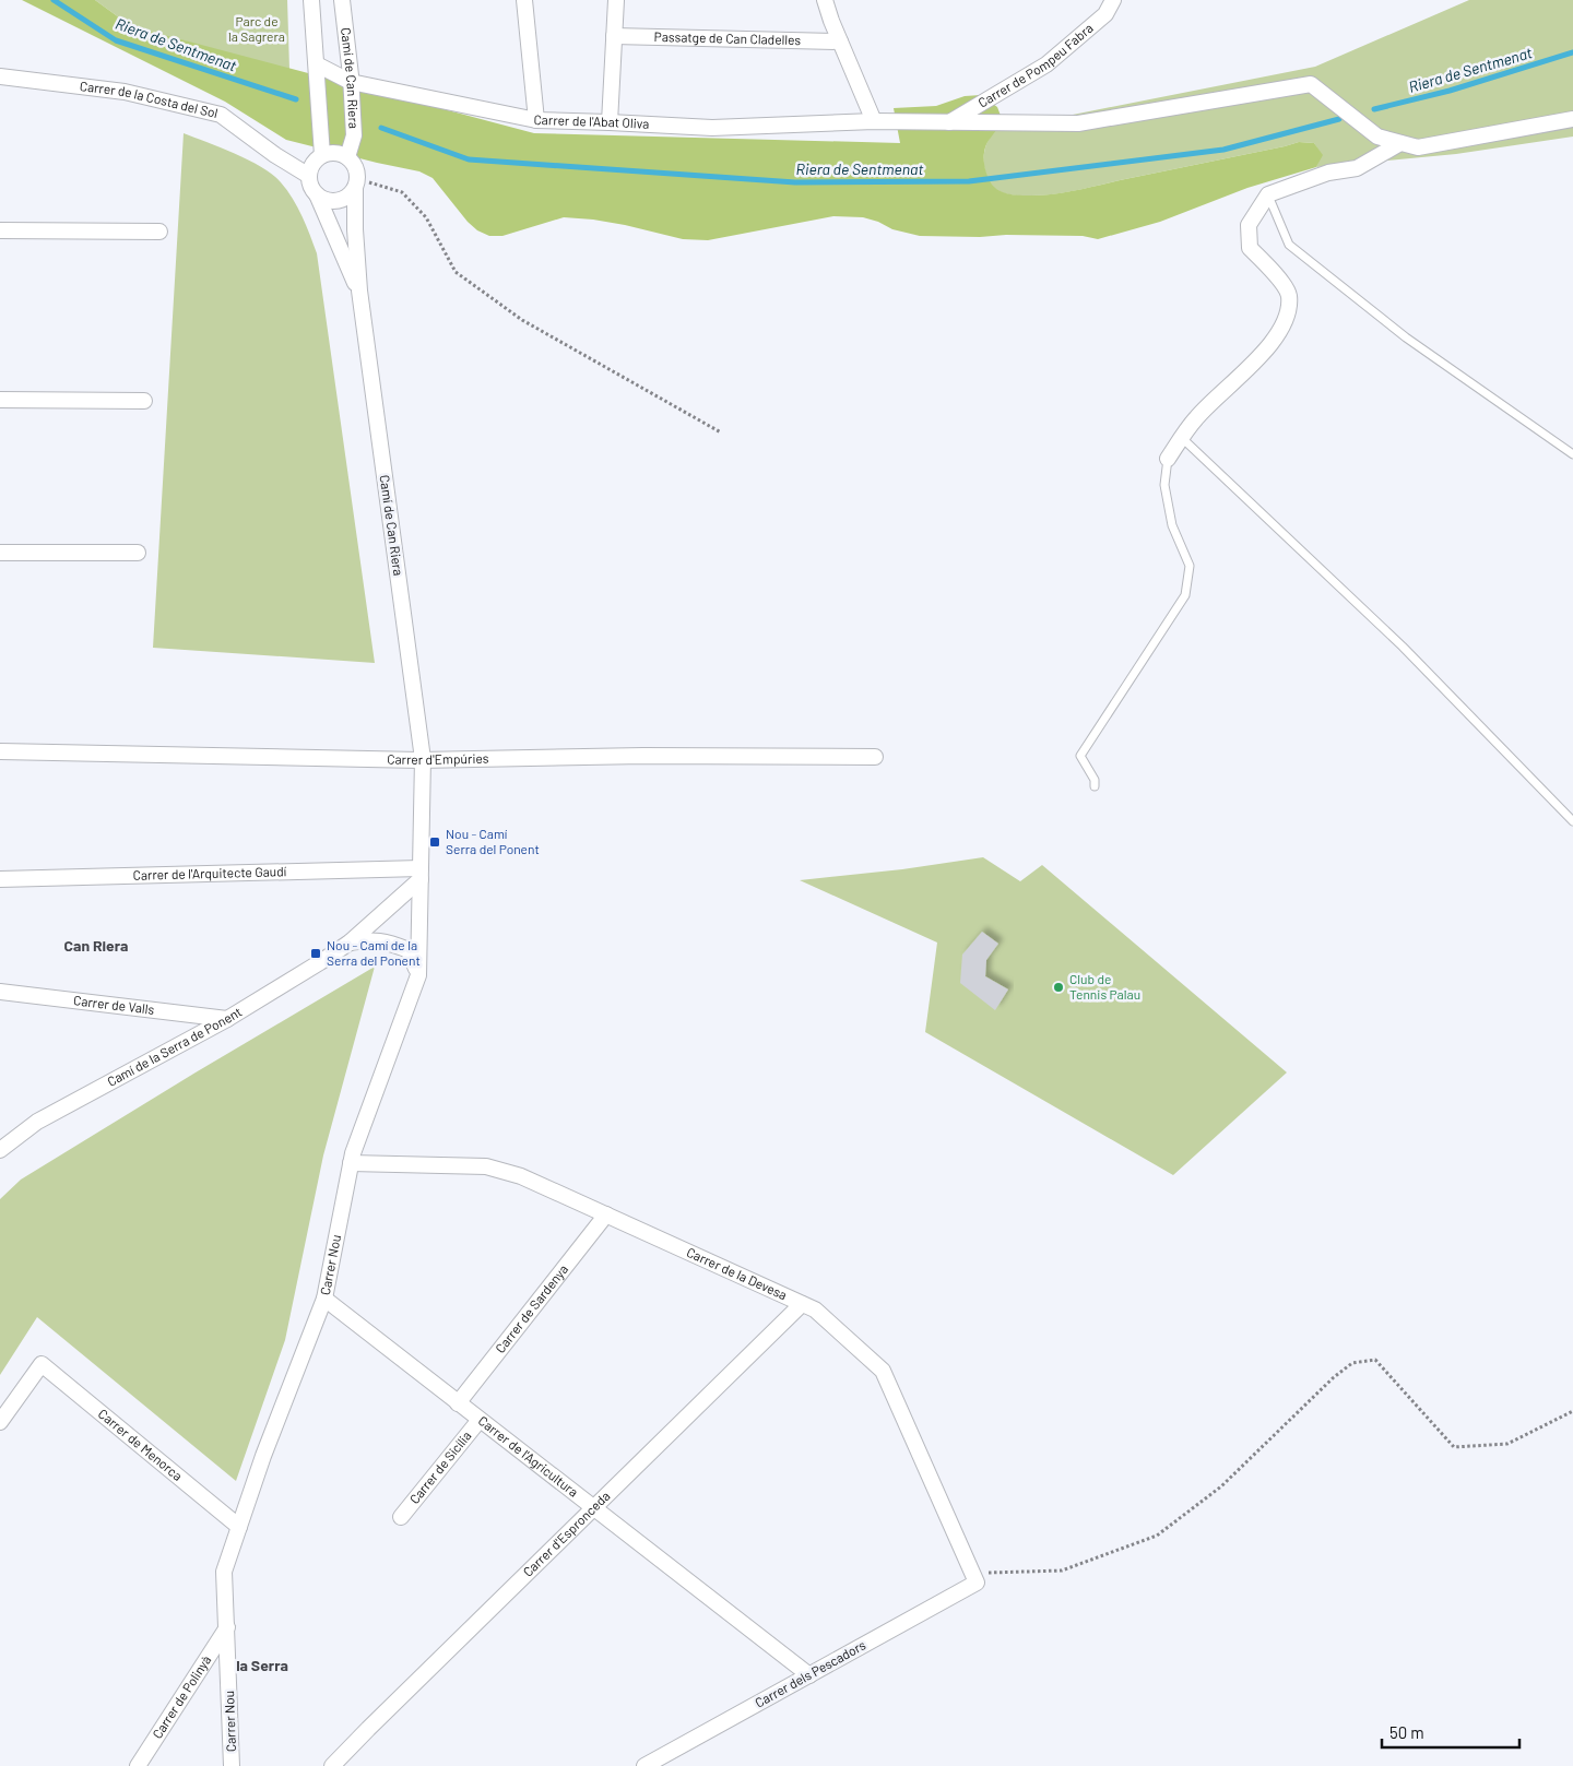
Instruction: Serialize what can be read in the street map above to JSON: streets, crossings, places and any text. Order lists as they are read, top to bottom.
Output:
{
  "streets": {
    "street": [
      "Passatge de Can Cladelles",
      "Carrer de Pompeu Fabra",
      "Camí de Can Riera",
      "Carrer de la Costa del Sol",
      "Carrer de l'Abat Oliva",
      "Carrer d'Empúries",
      "Carrer de l'Arquitecte Gaudí",
      "Carrer de Valls",
      "Camí de la Serra de Ponent",
      "Carrer Nou",
      "Carrer de la Devesa",
      "Carrer de Sardenya",
      "Carrer de Menorca",
      "Carrer de l'Agricultura",
      "Carrer de Sicília",
      "Carrer d'Espronceda",
      "Carrer dels Pescadors",
      "Carrer de Polinyà"
    ]
  },
  "crossings": [
    ["Carrer de Pompeu Fabra", "Carrer de l'Abat Oliva"],
    ["Camí de Can Riera", "Carrer de la Costa del Sol"],
    ["Camí de Can Riera", "Carrer de l'Abat Oliva"],
    ["Camí de Can Riera", "Carrer d'Empúries"],
    ["Camí de Can Riera", "Carrer Nou"],
    ["Carrer d'Empúries", "Carrer Nou"],
    ["Carrer de l'Arquitecte Gaudí", "Camí de la Serra de Ponent"],
    ["Carrer de l'Arquitecte Gaudí", "Carrer Nou"],
    ["Carrer de Valls", "Camí de la Serra de Ponent"],
    ["Camí de la Serra de Ponent", "Carrer Nou"],
    ["Carrer Nou", "Carrer de la Devesa"],
    ["Carrer Nou", "Carrer de Menorca"],
    ["Carrer Nou", "Carrer de l'Agricultura"],
    ["Carrer Nou", "Carrer de Polinyà"],
    ["Carrer de la Devesa", "Carrer de Sardenya"],
    ["Carrer de la Devesa", "Carrer d'Espronceda"],
    ["Carrer de la Devesa", "Carrer dels Pescadors"],
    ["Carrer de Sardenya", "Carrer de l'Agricultura"],
    ["Carrer de l'Agricultura", "Carrer de Sicília"],
    ["Carrer de l'Agricultura", "Carrer d'Espronceda"],
    ["Carrer de l'Agricultura", "Carrer dels Pescadors"]
  ],
  "districts": ["Can Riera", "la Serra"],
  "water": ["Riera de Sentmenat"],
  "parks": ["Parc de la Sagrera"],
  "places": {
    "transit": ["Nou - Camí Serra del Ponent", "Nou - Camí de la Serra del Ponent"],
    "other": ["Club de Tennis Palau"]
  },
  "scale_bar": "50 m"
}
